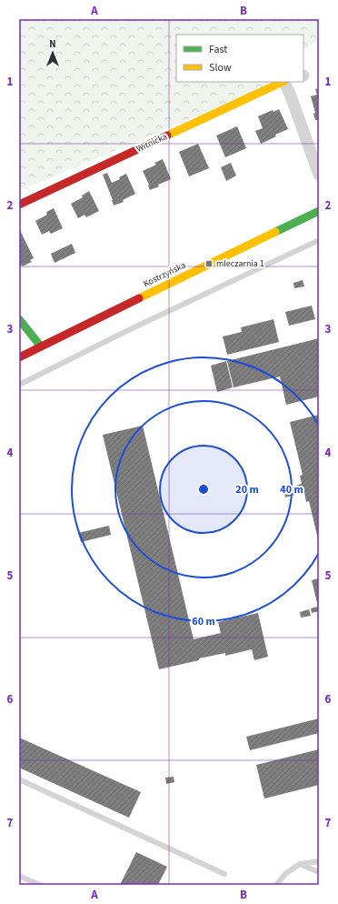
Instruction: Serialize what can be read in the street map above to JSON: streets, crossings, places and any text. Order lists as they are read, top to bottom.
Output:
{
  "streets": {
    "main road": ["Witnicka", "Kostrzyńska"]
  },
  "places": {
    "transit": ["mleczarnia 1"]
  },
  "legend": ["Fast", "Slow"],
  "north": "top",
  "grid": {
    "columns": ["A", "B"],
    "rows": [
      "1",
      "2",
      "3",
      "4",
      "5",
      "6",
      "7"
    ]
  },
  "rings": ["20 m", "40 m", "60 m"]
}
